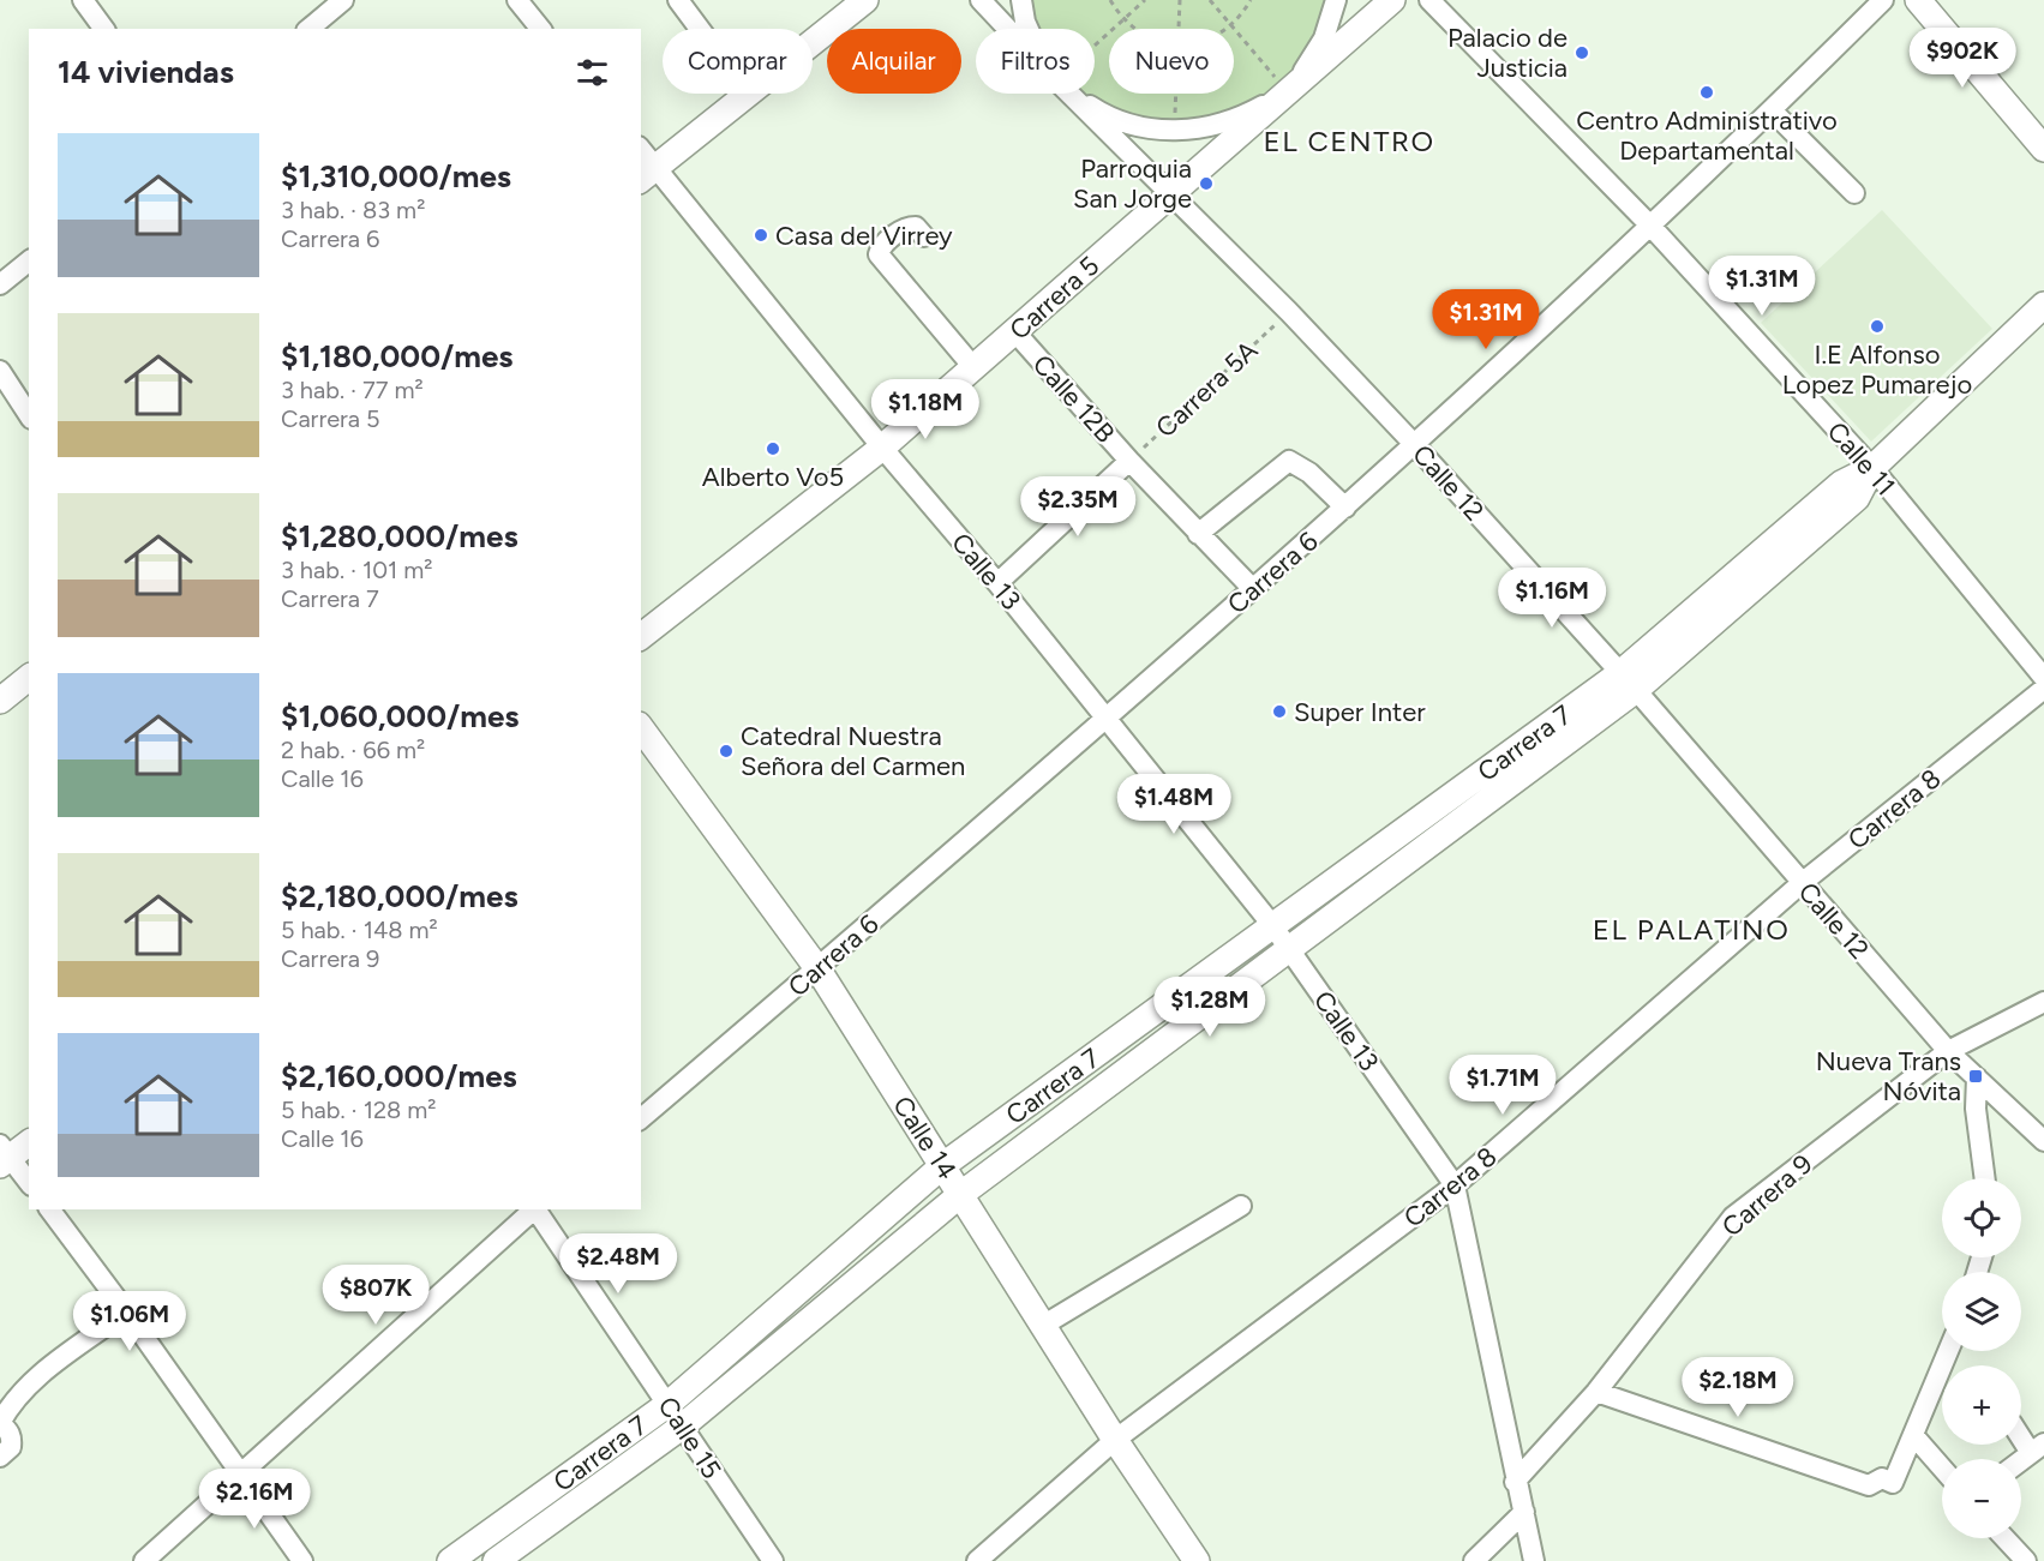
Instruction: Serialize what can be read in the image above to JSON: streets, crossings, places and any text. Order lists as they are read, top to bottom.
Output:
{
  "streets": {
    "main road": ["Carrera 5", "Carrera 7", "Calle 14"],
    "street": [
      "Calle 12B",
      "Calle 11",
      "Calle 12",
      "Calle 13",
      "Carrera 6",
      "Carrera 8",
      "Carrera 9",
      "Calle 15"
    ],
    "path": ["Carrera 5A"]
  },
  "crossings": [
    ["Carrera 5", "Calle 12B"],
    ["Carrera 5", "Calle 12"],
    ["Carrera 5", "Calle 13"],
    ["Carrera 5A", "Calle 12B"],
    ["Carrera 5A", "Calle 12"],
    ["Calle 12B", "Carrera 6"],
    ["Calle 11", "Carrera 6"],
    ["Calle 11", "Carrera 7"],
    ["Calle 12", "Carrera 6"],
    ["Calle 12", "Carrera 7"],
    ["Calle 12", "Carrera 8"],
    ["Calle 12", "Carrera 9"],
    ["Calle 13", "Carrera 6"],
    ["Calle 13", "Carrera 7"],
    ["Calle 13", "Carrera 8"],
    ["Calle 13", "Carrera 9"],
    ["Carrera 6", "Calle 14"],
    ["Carrera 7", "Calle 14"],
    ["Carrera 7", "Calle 15"],
    ["Carrera 8", "Calle 14"]
  ],
  "districts": ["EL CENTRO", "EL PALATINO"],
  "places": {
    "other": [
      "Palacio de Justicia",
      "Centro Administrativo Departamental",
      "Parroquia San Jorge",
      "Casa del Virrey",
      "I.E Alfonso Lopez Pumarejo",
      "Alberto Vo5",
      "Super Inter",
      "Catedral Nuestra Señora del Carmen"
    ],
    "transit": ["Nueva Trans Nóvita"]
  },
  "page": {
    "price": [
      "$902K",
      "$1.31M",
      "$1.31M",
      "$1.18M",
      "$2.35M",
      "$1.16M",
      "$1.48M",
      "$1.28M",
      "$1.71M",
      "$2.48M",
      "$807K",
      "$1.06M",
      "$2.18M",
      "$2.16M"
    ],
    "chip": [
      "Comprar",
      "Alquilar",
      "Filtros",
      "Nuevo"
    ],
    "heading": "14 viviendas",
    "list": [
      {
        "name": "$1,310,000/mes",
        "note": "3 hab. · 83 m² · Carrera 6"
      },
      {
        "name": "$1,180,000/mes",
        "note": "3 hab. · 77 m² · Carrera 5"
      },
      {
        "name": "$1,280,000/mes",
        "note": "3 hab. · 101 m² · Carrera 7"
      },
      {
        "name": "$1,060,000/mes",
        "note": "2 hab. · 66 m² · Calle 16"
      },
      {
        "name": "$2,180,000/mes",
        "note": "5 hab. · 148 m² · Carrera 9"
      },
      {
        "name": "$2,160,000/mes",
        "note": "5 hab. · 128 m² · Calle 16"
      }
    ],
    "map_buttons": ["+", "−"]
  }
}
